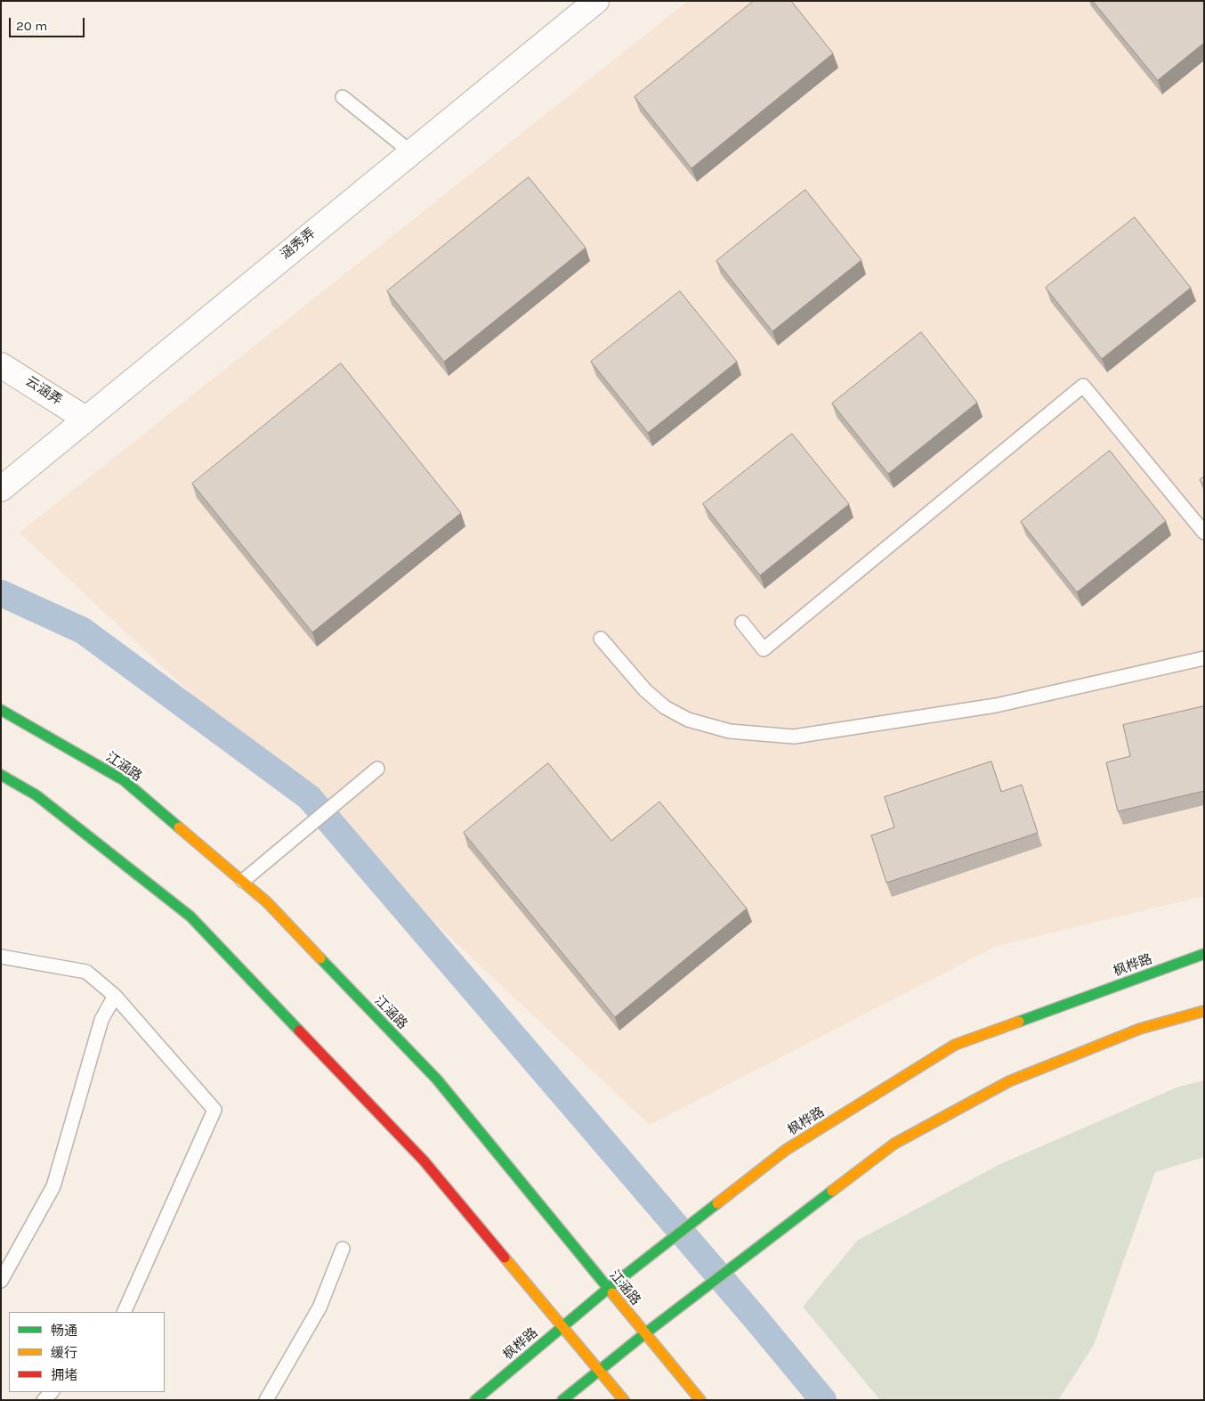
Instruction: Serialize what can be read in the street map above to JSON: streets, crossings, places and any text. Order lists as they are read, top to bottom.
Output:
{
  "streets": {
    "main road": ["江涵路", "枫桦路"],
    "street": ["涵秀弄", "云涵弄"]
  },
  "crossings": [
    ["涵秀弄", "云涵弄"],
    ["江涵路", "枫桦路"]
  ],
  "legend": ["畅通", "缓行", "拥堵"],
  "scale_bar": "20 m"
}
